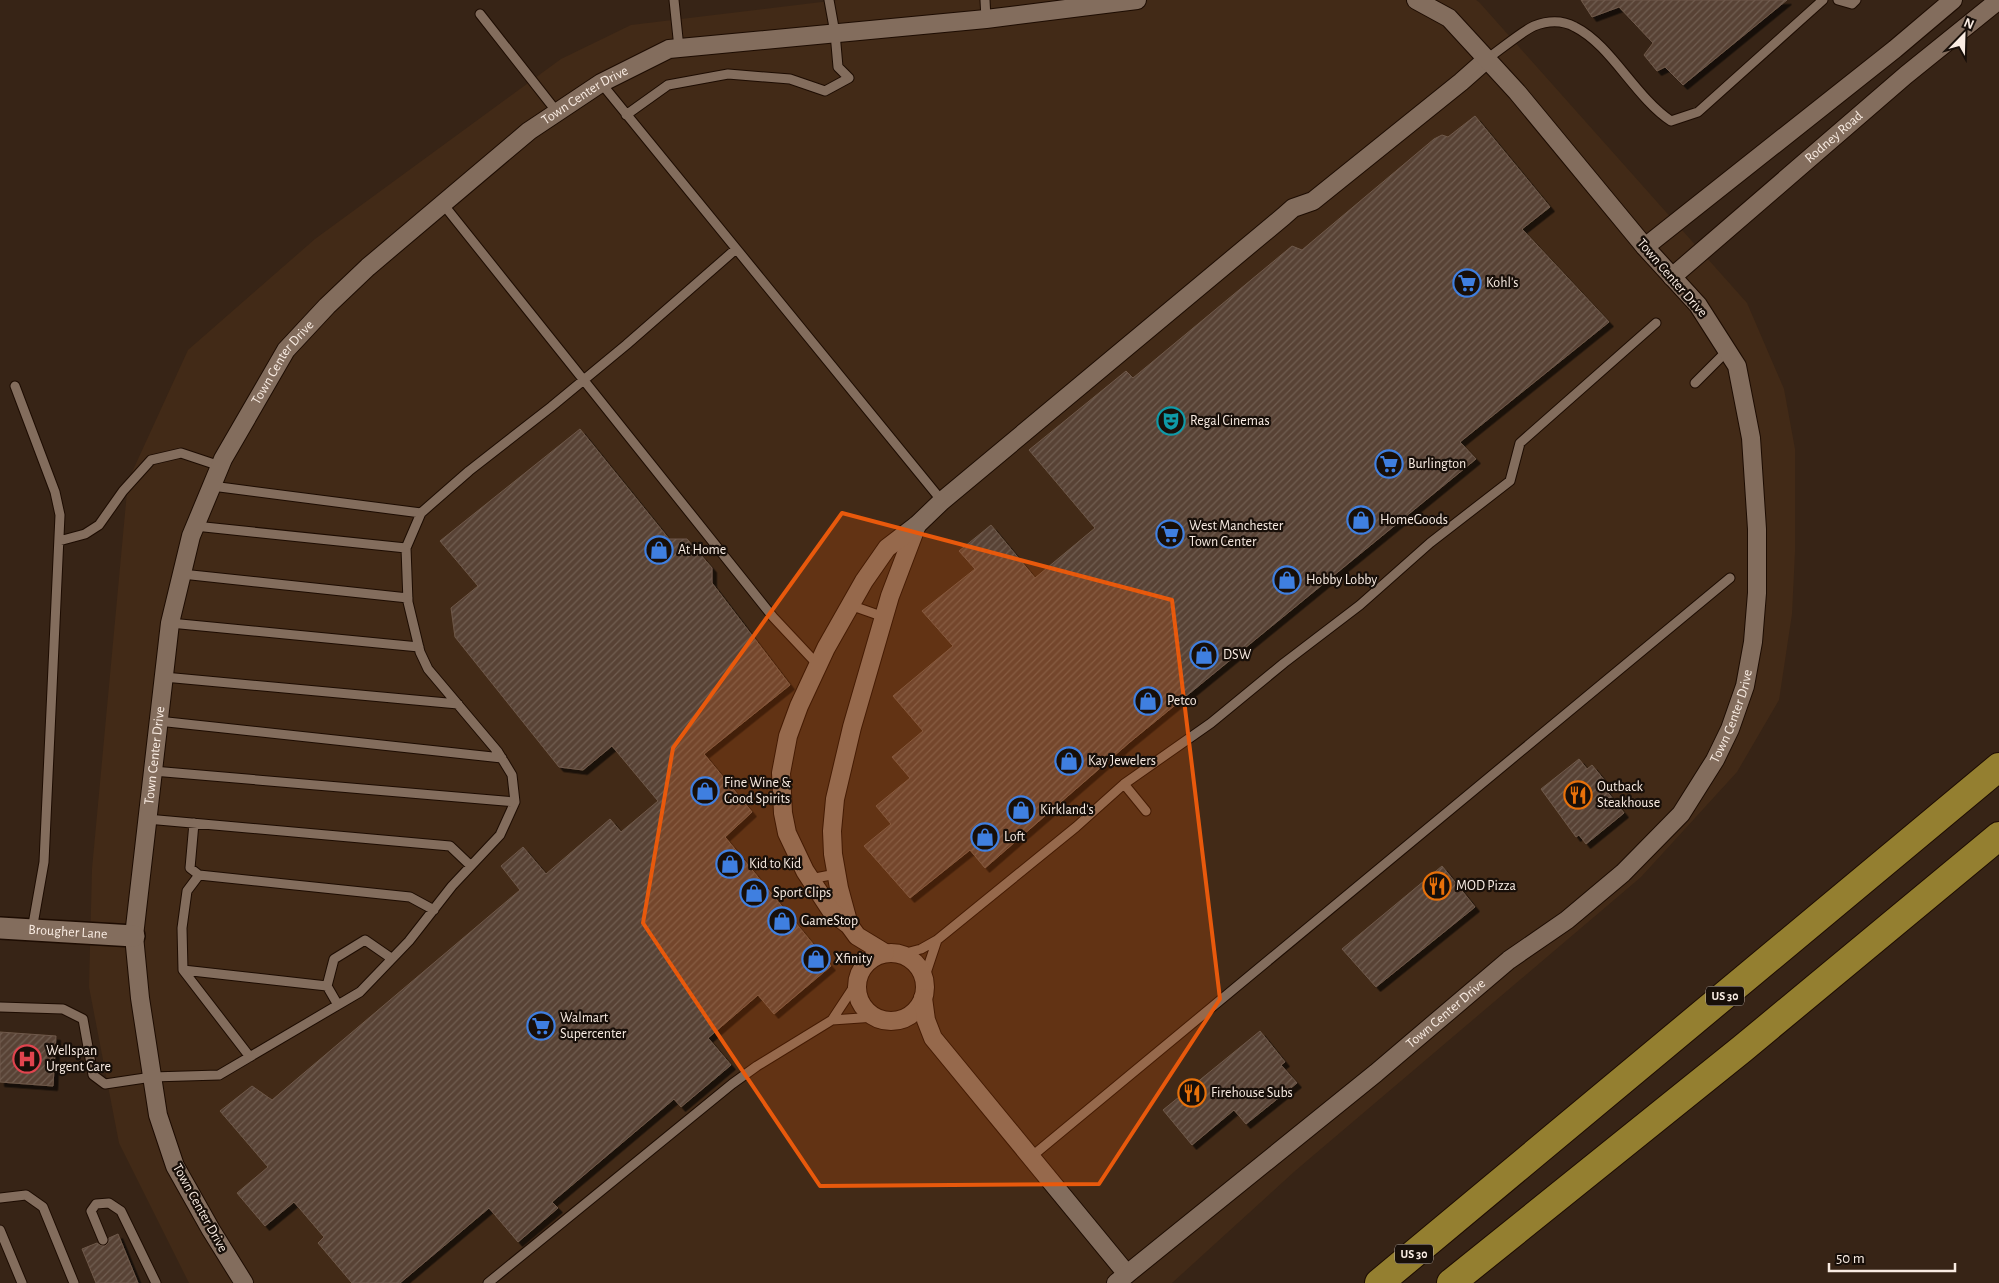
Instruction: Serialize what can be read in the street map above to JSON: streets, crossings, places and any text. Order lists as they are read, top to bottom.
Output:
{
  "streets": {
    "highway": ["US 30"],
    "street": ["Town Center Drive", "Rodney Road", "Brougher Lane"]
  },
  "crossings": [
    ["Town Center Drive", "Rodney Road"],
    ["Town Center Drive", "Brougher Lane"]
  ],
  "places": {
    "supermarket": [
      "Kohl's",
      "Burlington",
      "West Manchester Town Center",
      "Walmart Supercenter"
    ],
    "theatre": ["Regal Cinemas"],
    "shop": [
      "HomeGoods",
      "At Home",
      "Hobby Lobby",
      "DSW",
      "Petco",
      "Kay Jewelers",
      "Fine Wine & Good Spirits",
      "Kirkland's",
      "Loft",
      "Kid to Kid",
      "Sport Clips",
      "GameStop",
      "Xfinity"
    ],
    "restaurant": ["Outback Steakhouse", "MOD Pizza", "Firehouse Subs"],
    "hospital": ["Wellspan Urgent Care"]
  },
  "scale_bar": "50 m",
  "north": "top right"
}
